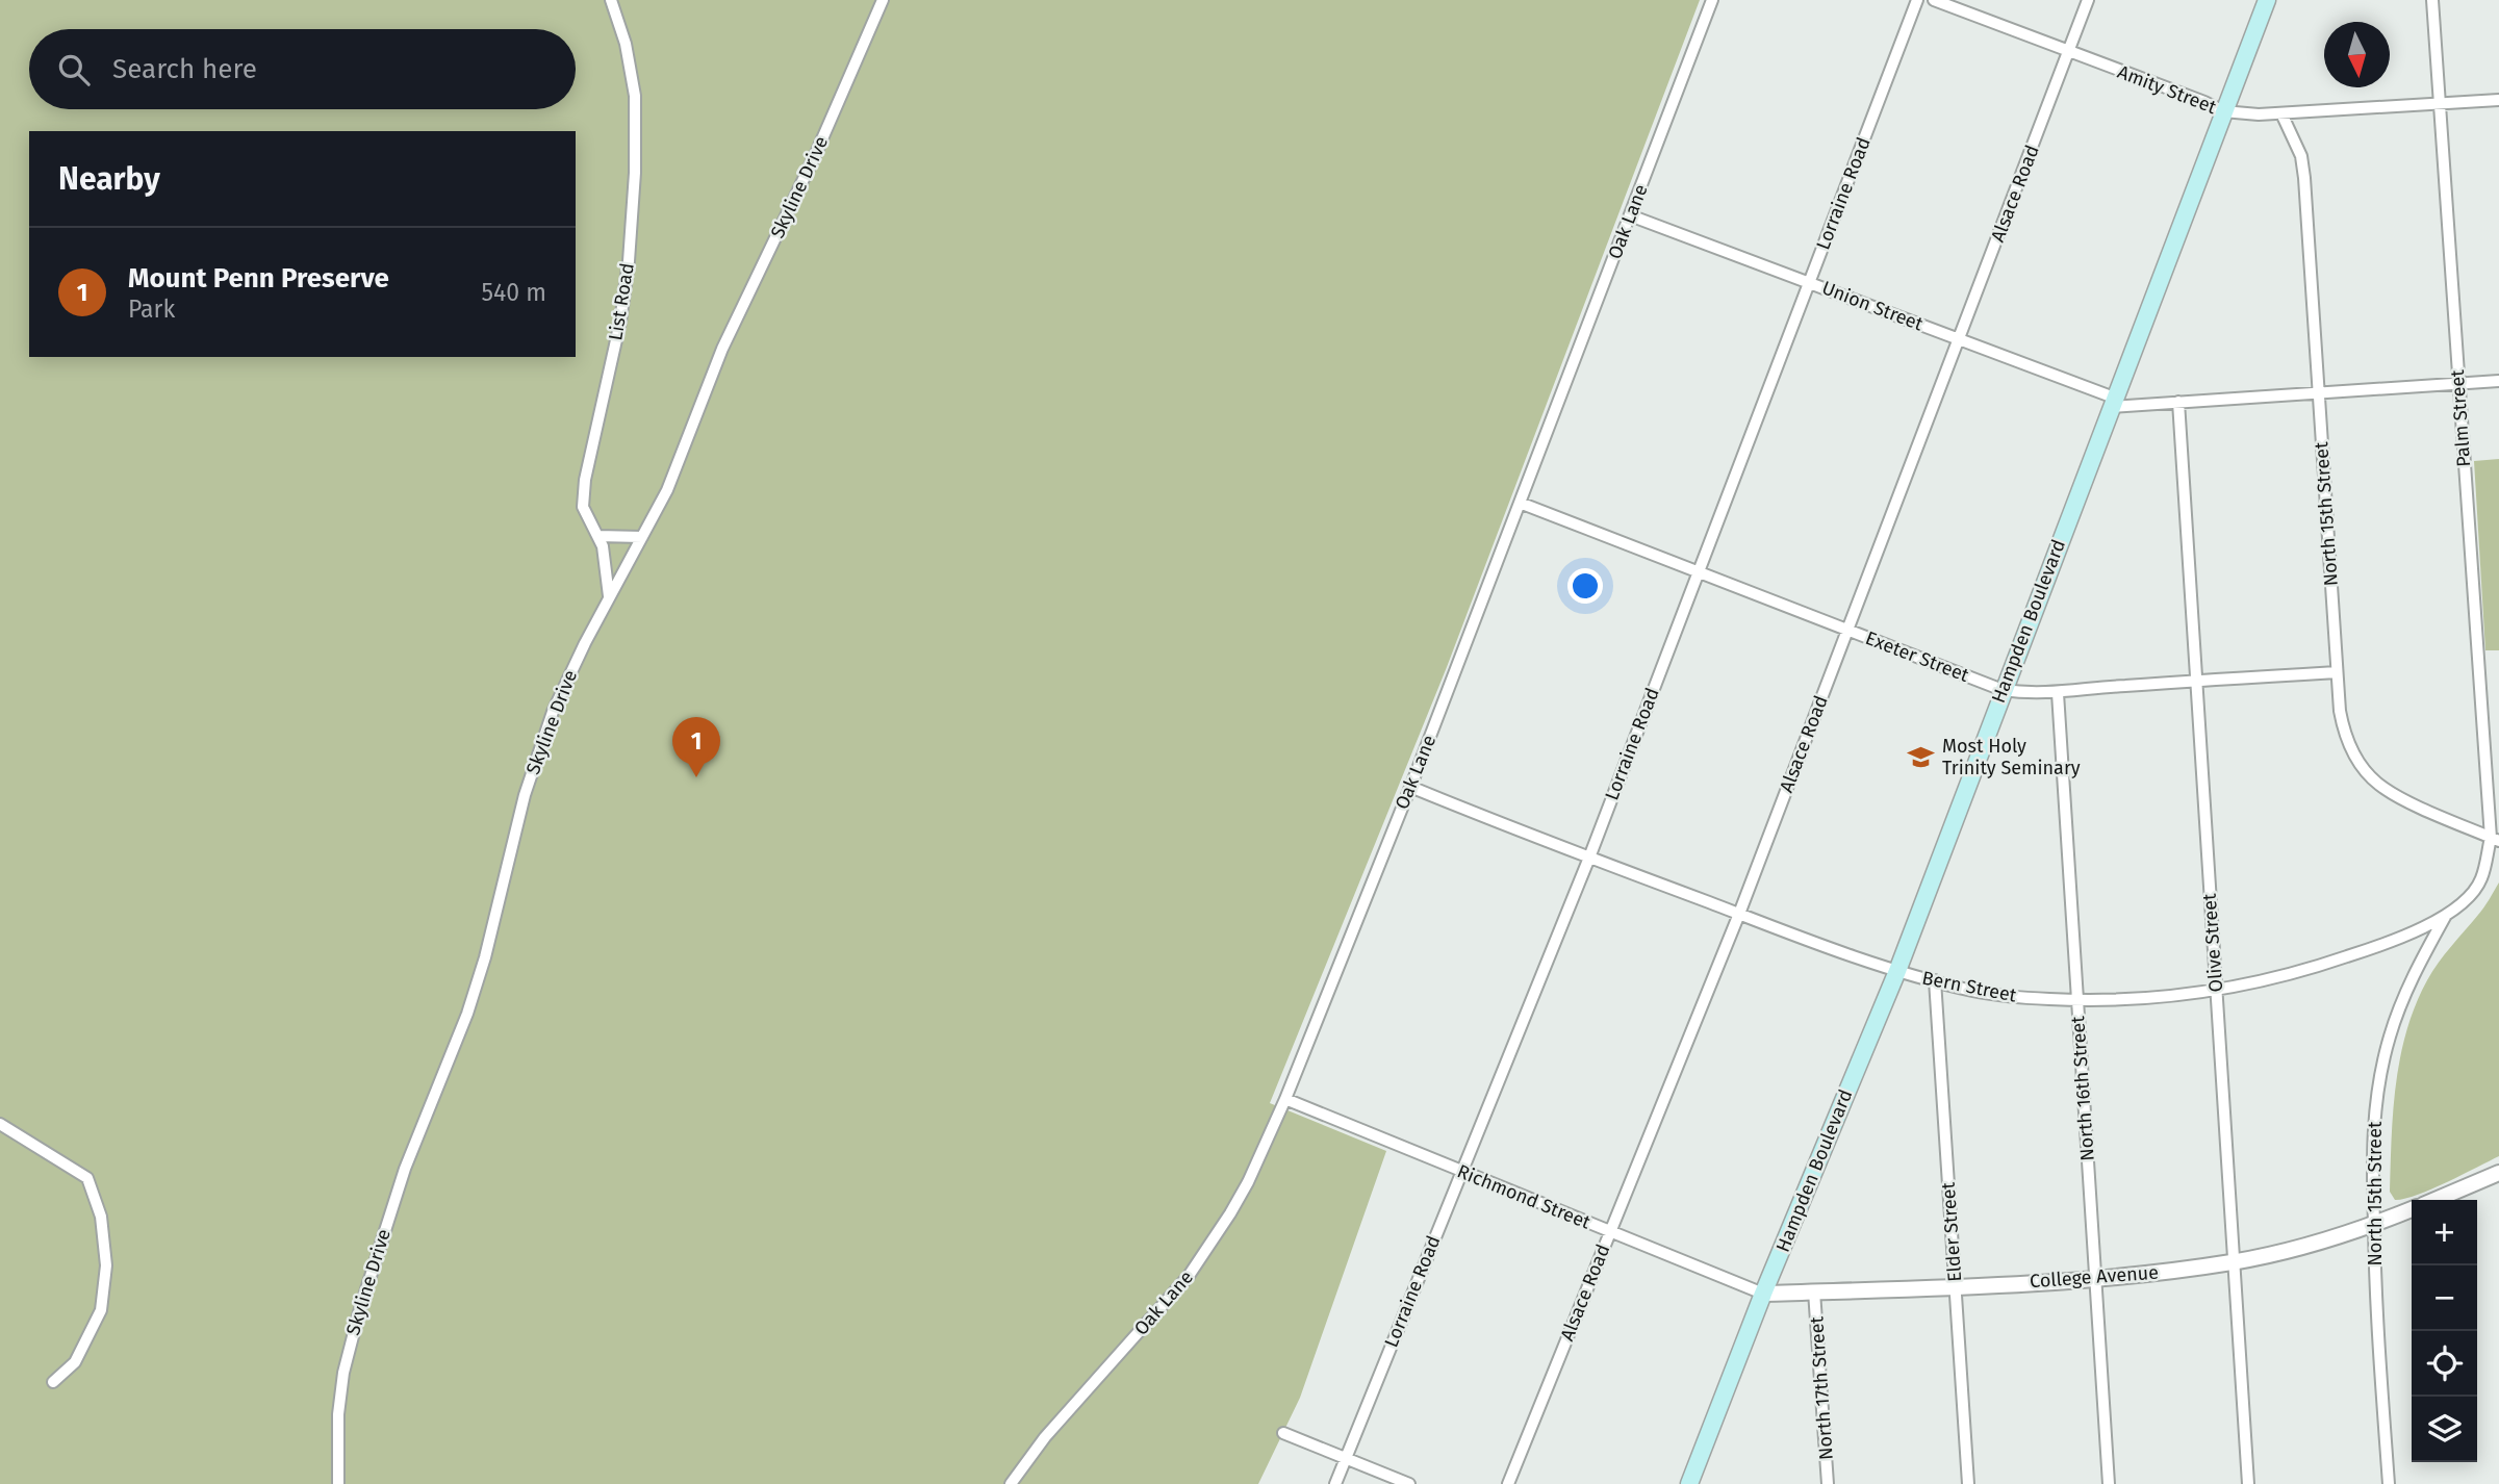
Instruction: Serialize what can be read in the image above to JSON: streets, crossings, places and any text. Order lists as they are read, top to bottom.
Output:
{
  "streets": {
    "main road": ["Hampden Boulevard"],
    "street": [
      "Amity Street",
      "Skyline Drive",
      "Lorraine Road",
      "Alsace Road",
      "Oak Lane",
      "List Road",
      "Union Street",
      "Palm Street",
      "North 15th Street",
      "Exeter Street",
      "Olive Street",
      "Bern Street",
      "North 16th Street",
      "Richmond Street",
      "Elder Street",
      "College Avenue",
      "North 17th Street"
    ]
  },
  "crossings": [
    ["Amity Street", "Alsace Road"],
    ["Amity Street", "Palm Street"],
    ["Amity Street", "North 15th Street"],
    ["Amity Street", "Hampden Boulevard"],
    ["Skyline Drive", "List Road"],
    ["Lorraine Road", "Union Street"],
    ["Lorraine Road", "Exeter Street"],
    ["Lorraine Road", "Bern Street"],
    ["Lorraine Road", "Richmond Street"],
    ["Alsace Road", "Union Street"],
    ["Alsace Road", "Exeter Street"],
    ["Alsace Road", "Bern Street"],
    ["Alsace Road", "Richmond Street"],
    ["Oak Lane", "Union Street"],
    ["Oak Lane", "Exeter Street"],
    ["Oak Lane", "Bern Street"],
    ["Oak Lane", "Richmond Street"],
    ["Union Street", "Palm Street"],
    ["Union Street", "North 15th Street"],
    ["Union Street", "Hampden Boulevard"],
    ["Union Street", "Olive Street"],
    ["Palm Street", "North 15th Street"],
    ["Palm Street", "Bern Street"],
    ["North 15th Street", "Exeter Street"],
    ["North 15th Street", "Bern Street"],
    ["North 15th Street", "College Avenue"],
    ["Hampden Boulevard", "Exeter Street"],
    ["Hampden Boulevard", "Bern Street"],
    ["Hampden Boulevard", "Richmond Street"],
    ["Hampden Boulevard", "College Avenue"],
    ["Exeter Street", "Olive Street"],
    ["Exeter Street", "North 16th Street"],
    ["Olive Street", "Bern Street"],
    ["Olive Street", "College Avenue"],
    ["Bern Street", "North 16th Street"],
    ["Bern Street", "Elder Street"],
    ["North 16th Street", "College Avenue"],
    ["Richmond Street", "College Avenue"],
    ["Elder Street", "College Avenue"],
    ["College Avenue", "North 17th Street"]
  ],
  "places": {
    "school or university": ["Most Holy Trinity Seminary"]
  },
  "north": "bottom",
  "page": {
    "search": "Search here",
    "heading": "Nearby",
    "list": [
      {
        "mark": "1",
        "name": "Mount Penn Preserve",
        "note": "Park",
        "value": "540 m"
      }
    ],
    "pins": "1",
    "map_buttons": ["+", "−"]
  }
}
